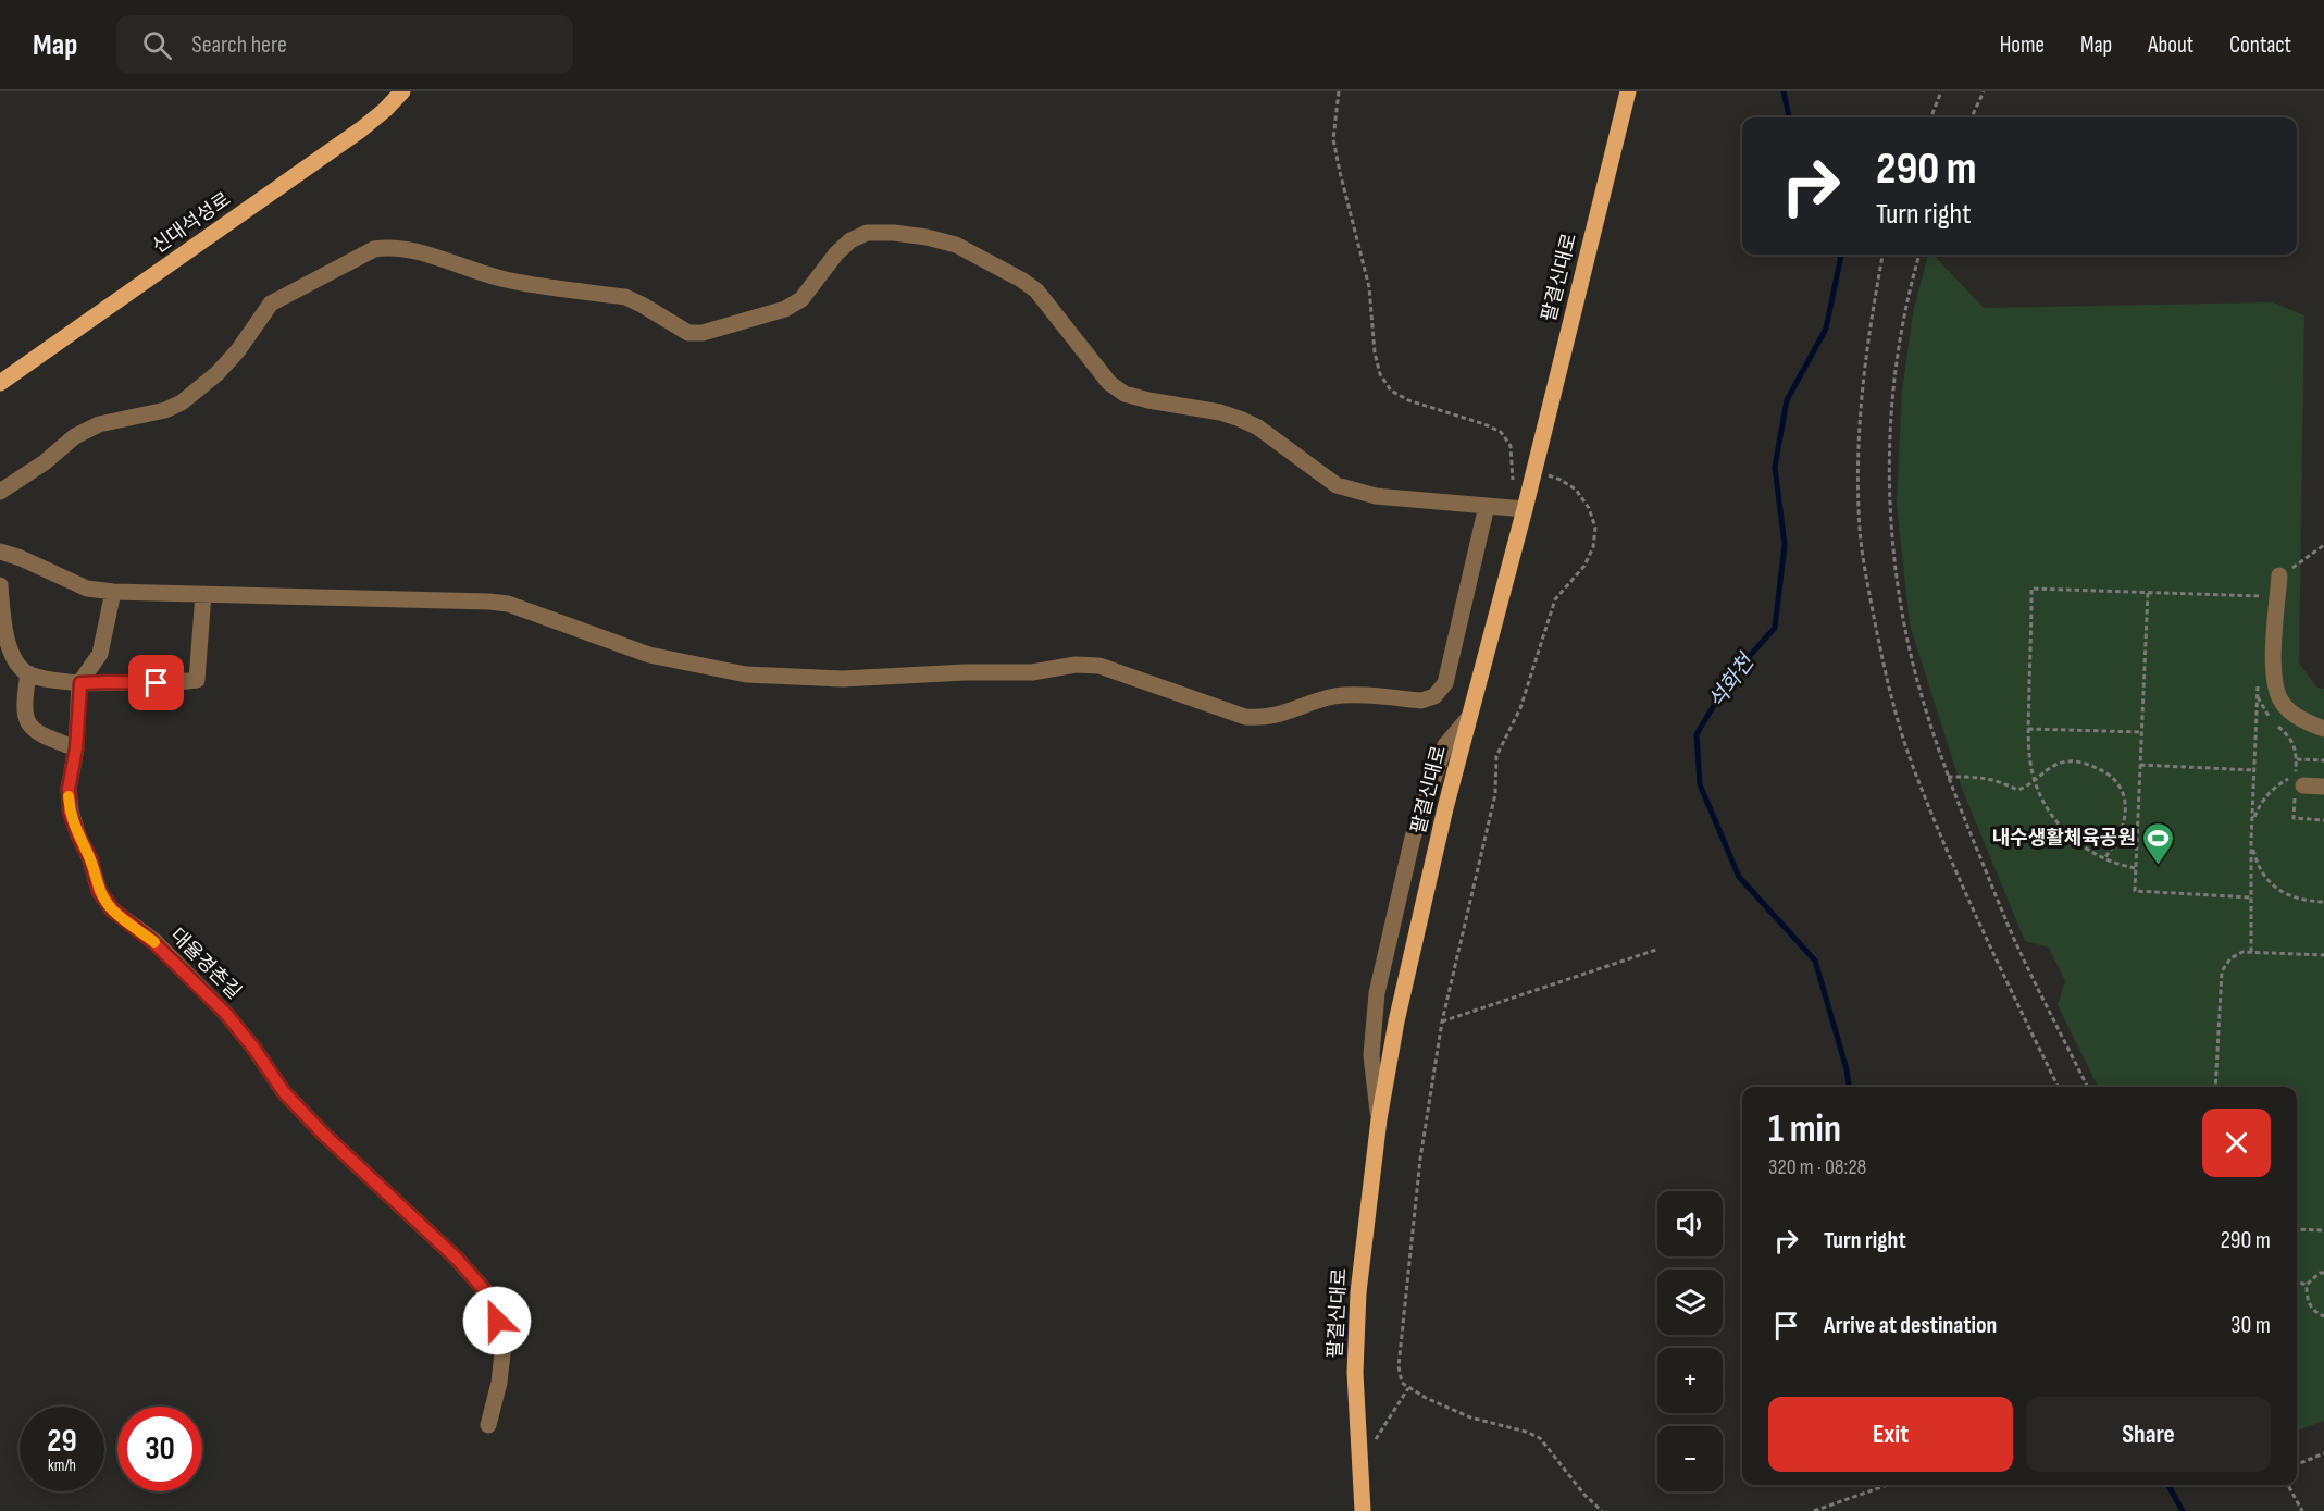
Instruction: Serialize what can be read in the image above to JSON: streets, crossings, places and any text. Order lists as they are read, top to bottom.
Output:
{
  "streets": {
    "main road": ["신대석성로", "팔결신대로"],
    "street": ["대율경촌길"]
  },
  "water": ["석화천"],
  "places": {
    "sports": ["내수생활체육공원"]
  },
  "page": {
    "header": "Map",
    "search": "Search here",
    "nav": [
      "Home",
      "Map",
      "About",
      "Contact"
    ],
    "turn": ["290 m", "Turn right"],
    "heading": ["1 min", "320 m · 08:28"],
    "map_buttons": ["+", "−"],
    "list": [
      {
        "name": "Turn right",
        "value": "290 m"
      },
      {
        "name": "Arrive at destination",
        "value": "30 m"
      }
    ],
    "buttons": ["Exit", "Share"],
    "speed": "29 km/h",
    "limit": "30"
  }
}
